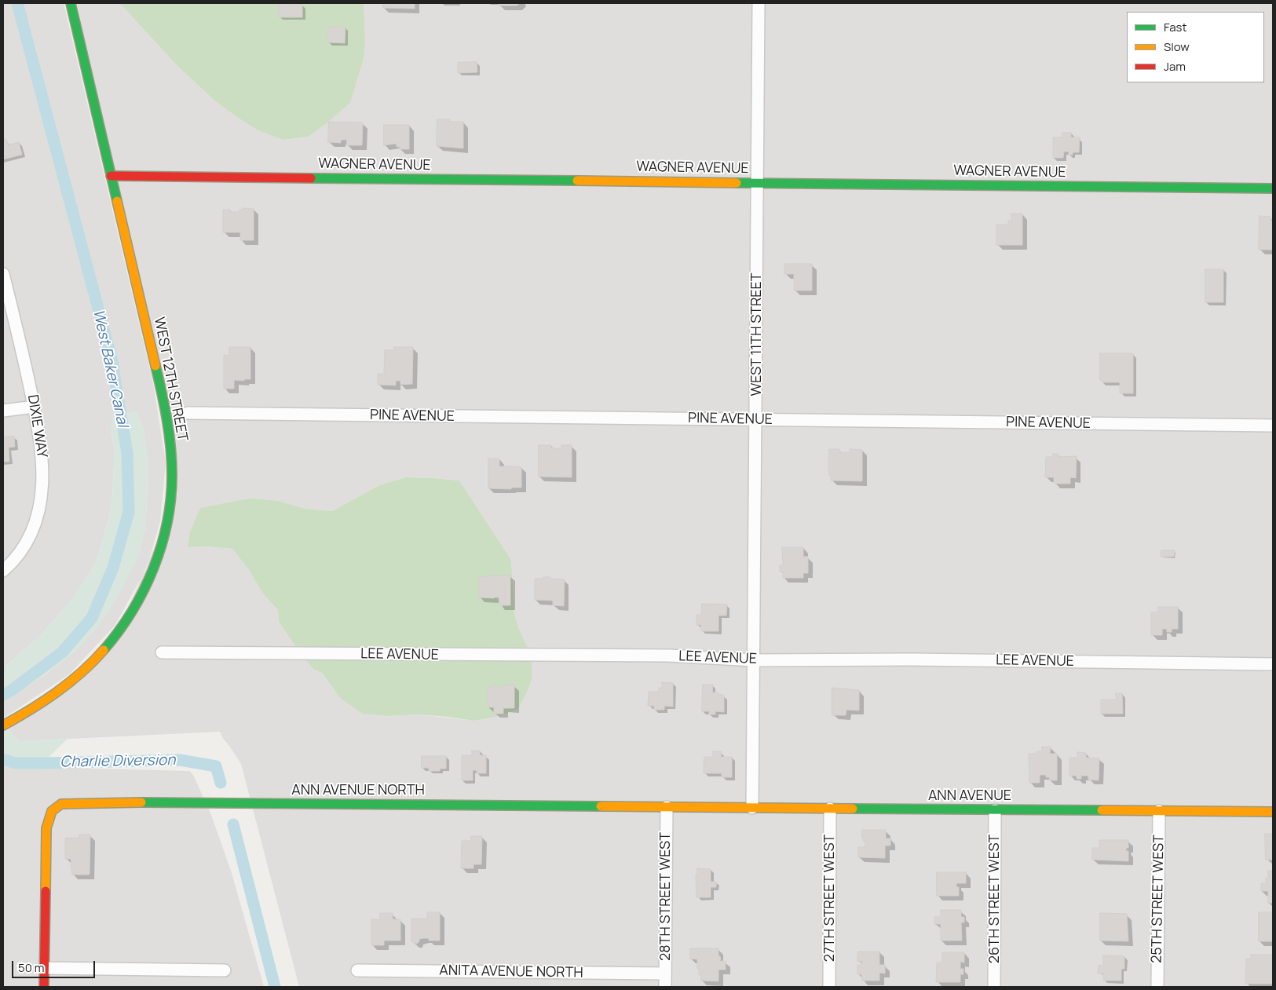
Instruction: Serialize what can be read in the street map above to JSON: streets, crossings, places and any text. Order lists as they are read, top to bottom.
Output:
{
  "streets": {
    "street": [
      "WAGNER AVENUE",
      "WEST 11TH STREET",
      "WEST 12TH STREET",
      "PINE AVENUE",
      "DIXIE WAY",
      "LEE AVENUE",
      "ANN AVENUE NORTH",
      "ANN AVENUE",
      "28TH STREET WEST",
      "27TH STREET WEST",
      "26TH STREET WEST",
      "25TH STREET WEST",
      "ANITA AVENUE NORTH"
    ]
  },
  "crossings": [
    ["WAGNER AVENUE", "WEST 11TH STREET"],
    ["WAGNER AVENUE", "WEST 12TH STREET"],
    ["WEST 11TH STREET", "PINE AVENUE"],
    ["WEST 11TH STREET", "LEE AVENUE"],
    ["WEST 11TH STREET", "ANN AVENUE"],
    ["ANN AVENUE NORTH", "ANN AVENUE"],
    ["ANN AVENUE NORTH", "28TH STREET WEST"],
    ["ANN AVENUE", "28TH STREET WEST"],
    ["ANN AVENUE", "27TH STREET WEST"],
    ["ANN AVENUE", "26TH STREET WEST"],
    ["ANN AVENUE", "25TH STREET WEST"],
    ["28TH STREET WEST", "ANITA AVENUE NORTH"]
  ],
  "water": ["West Baker Canal", "Charlie Diversion"],
  "legend": ["Fast", "Slow", "Jam"],
  "scale_bar": "50 m"
}
